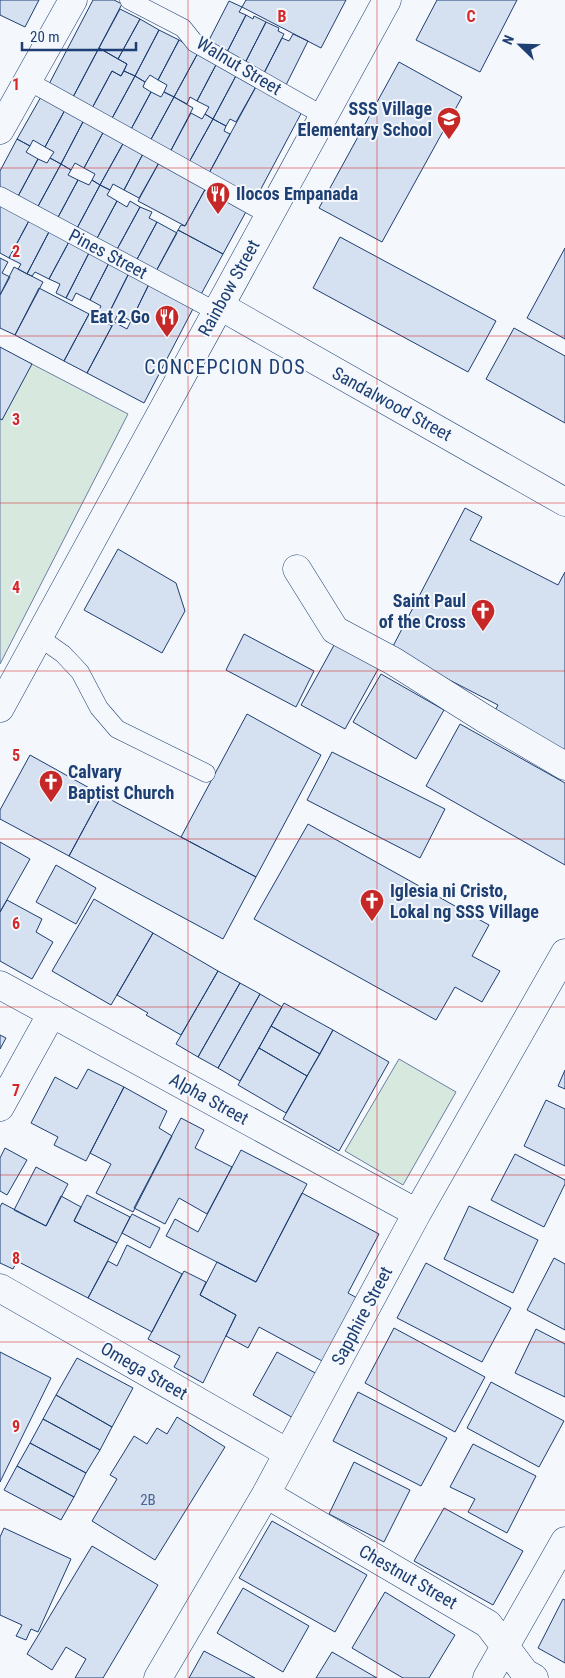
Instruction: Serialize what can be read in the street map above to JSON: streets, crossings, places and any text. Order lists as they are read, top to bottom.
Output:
{
  "streets": {
    "street": [
      "Rainbow Street",
      "Sandalwood Street",
      "Alpha Street",
      "Sapphire Street",
      "Omega Street",
      "Chestnut Street"
    ],
    "lane": ["Walnut Street", "Pines Street"]
  },
  "crossings": [
    ["Walnut Street", "Rainbow Street"],
    ["Pines Street", "Rainbow Street"],
    ["Pines Street", "Sandalwood Street"],
    ["Rainbow Street", "Sandalwood Street"],
    ["Alpha Street", "Sapphire Street"],
    ["Sapphire Street", "Omega Street"],
    ["Sapphire Street", "Chestnut Street"]
  ],
  "districts": ["CONCEPCION DOS"],
  "places": {
    "school or university": ["SSS Village Elementary School"],
    "restaurant": ["Ilocos Empanada", "Eat 2 Go"],
    "church": ["Saint Paul of the Cross", "Calvary Baptist Church", "Iglesia ni Cristo, Lokal ng SSS Village"]
  },
  "house_numbers": ["2B"],
  "scale_bar": "20 m",
  "north": "top left",
  "grid": {
    "columns": ["B", "C"],
    "rows": [
      "1",
      "2",
      "3",
      "4",
      "5",
      "6",
      "7",
      "8",
      "9"
    ]
  }
}
